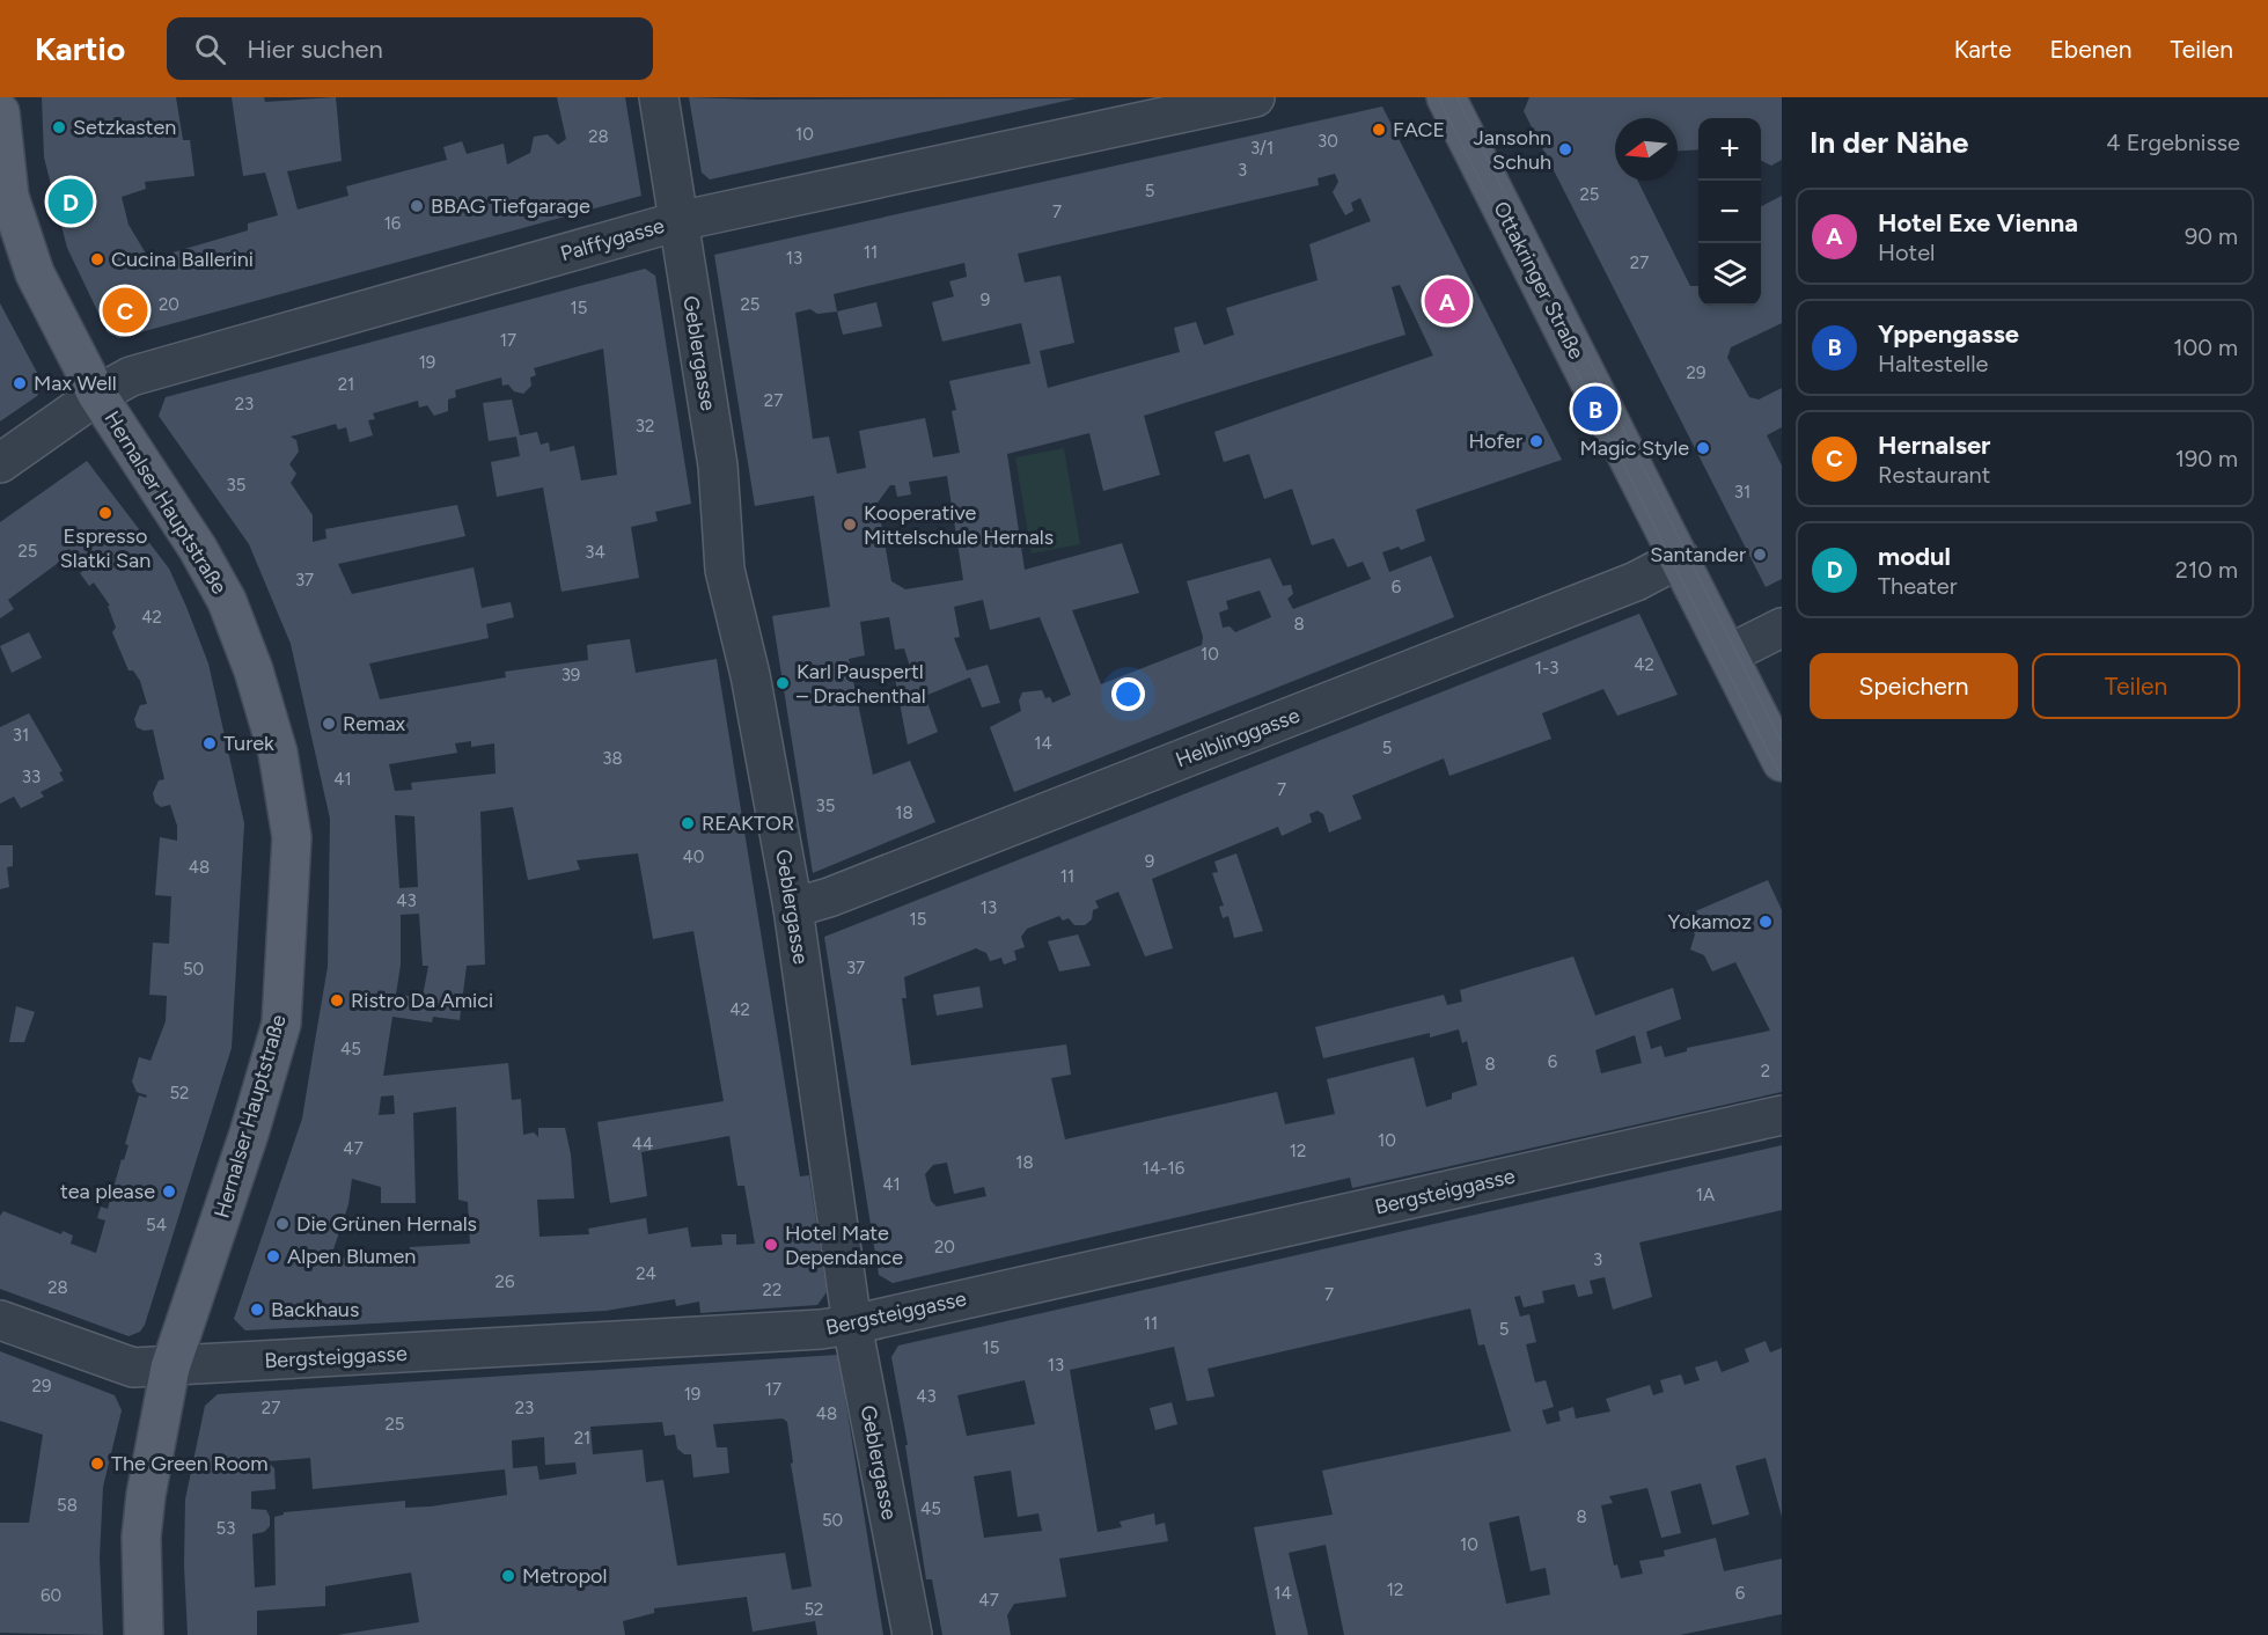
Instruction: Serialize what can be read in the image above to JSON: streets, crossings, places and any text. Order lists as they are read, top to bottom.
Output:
{
  "streets": {
    "main road": ["Ottakringer Straße", "Hernalser Hauptstraße"],
    "street": [
      "Palffygasse",
      "Geblergasse",
      "Helblinggasse",
      "Bergsteiggasse"
    ]
  },
  "crossings": [
    ["Palffygasse", "Geblergasse"],
    ["Palffygasse", "Hernalser Hauptstraße"],
    ["Ottakringer Straße", "Helblinggasse"],
    ["Geblergasse", "Helblinggasse"],
    ["Geblergasse", "Bergsteiggasse"],
    ["Hernalser Hauptstraße", "Bergsteiggasse"]
  ],
  "places": [
    "Setzkasten",
    "FACE",
    "Jansohn Schuh",
    "BBAG Tiefgarage",
    "Cucina Ballerini",
    "Max Well",
    "Hofer",
    "Magic Style",
    "Espresso Slatki San",
    "Kooperative Mittelschule Hernals",
    "Santander",
    "Karl Pauspertl – Drachenthal",
    "Remax",
    "Turek",
    "REAKTOR",
    "Yokamoz",
    "Ristro Da Amici",
    "tea please",
    "Die Grünen Hernals",
    "Hotel Mate Dependance",
    "Alpen Blumen",
    "Backhaus",
    "The Green Room",
    "Metropol"
  ],
  "house_numbers": [
    "10",
    "28",
    "30",
    "3/1",
    "3",
    "5",
    "25",
    "7",
    "16",
    "11",
    "13",
    "27",
    "9",
    "20",
    "25",
    "15",
    "17",
    "19",
    "29",
    "21",
    "27",
    "23",
    "32",
    "35",
    "31",
    "25",
    "34",
    "37",
    "6",
    "42",
    "8",
    "10",
    "42",
    "1-3",
    "39",
    "31",
    "14",
    "5",
    "38",
    "33",
    "41",
    "7",
    "35",
    "18",
    "40",
    "9",
    "48",
    "11",
    "43",
    "13",
    "15",
    "37",
    "50",
    "42",
    "45",
    "6",
    "8",
    "2",
    "52",
    "10",
    "44",
    "47",
    "12",
    "18",
    "14-16",
    "41",
    "1A",
    "54",
    "20",
    "3",
    "24",
    "26",
    "28",
    "22",
    "7",
    "11",
    "5",
    "15",
    "13",
    "29",
    "17",
    "19",
    "43",
    "27",
    "23",
    "48",
    "25",
    "21",
    "58",
    "45",
    "8",
    "50",
    "53",
    "10",
    "12",
    "14",
    "6",
    "60",
    "47",
    "52"
  ],
  "north": "left",
  "page": {
    "header": "Kartio",
    "search": "Hier suchen",
    "nav": ["Karte", "Ebenen", "Teilen"],
    "heading": ["In der Nähe", "4 Ergebnisse"],
    "map_buttons": ["+", "−"],
    "pins": [
      "D",
      "A",
      "C",
      "B"
    ],
    "list": [
      {
        "mark": "A",
        "name": "Hotel Exe Vienna",
        "note": "Hotel",
        "value": "90 m"
      },
      {
        "mark": "B",
        "name": "Yppengasse",
        "note": "Haltestelle",
        "value": "100 m"
      },
      {
        "mark": "C",
        "name": "Hernalser",
        "note": "Restaurant",
        "value": "190 m"
      },
      {
        "mark": "D",
        "name": "modul",
        "note": "Theater",
        "value": "210 m"
      }
    ],
    "buttons": ["Speichern", "Teilen"]
  }
}
